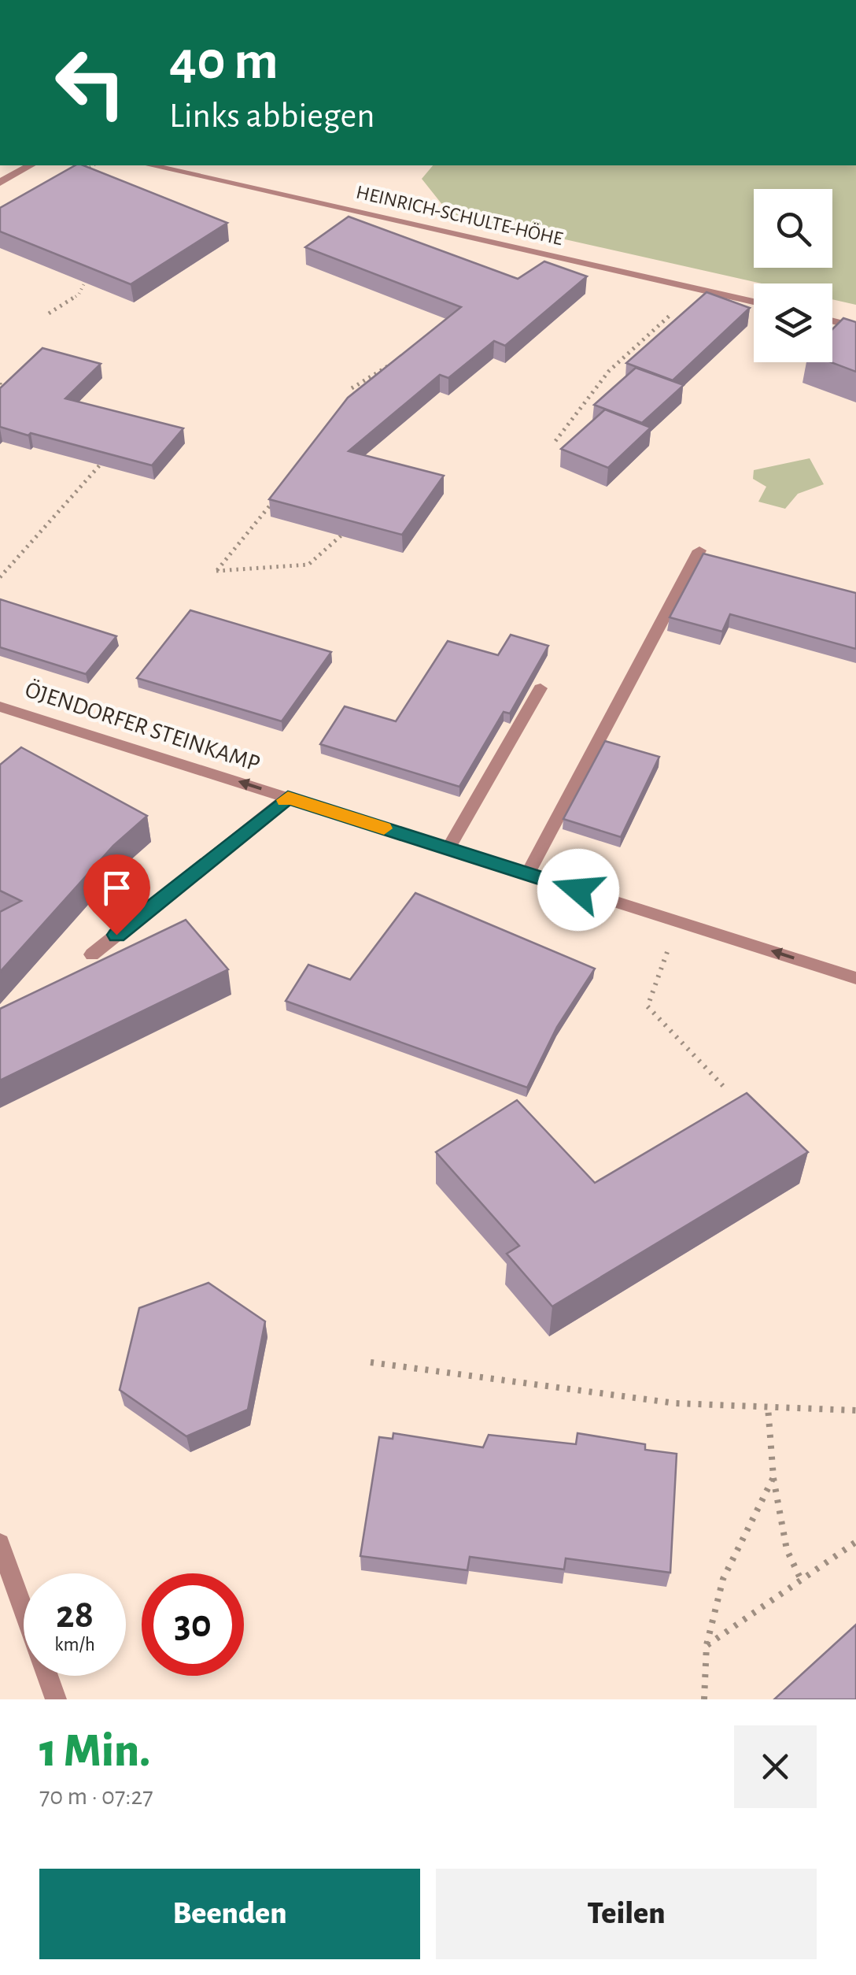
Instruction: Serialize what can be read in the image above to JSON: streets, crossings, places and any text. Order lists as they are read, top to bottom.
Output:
{
  "streets": {
    "street": ["HEINRICH-SCHULTE-HÖHE", "ÖJENDORFER STEINKAMP"]
  },
  "one_way": ["ÖJENDORFER STEINKAMP"],
  "page": {
    "turn": ["40 m", "Links abbiegen"],
    "speed": "28 km/h",
    "limit": "30",
    "heading": ["1 Min.", "70 m · 07:27"],
    "buttons": ["Beenden", "Teilen"]
  }
}
